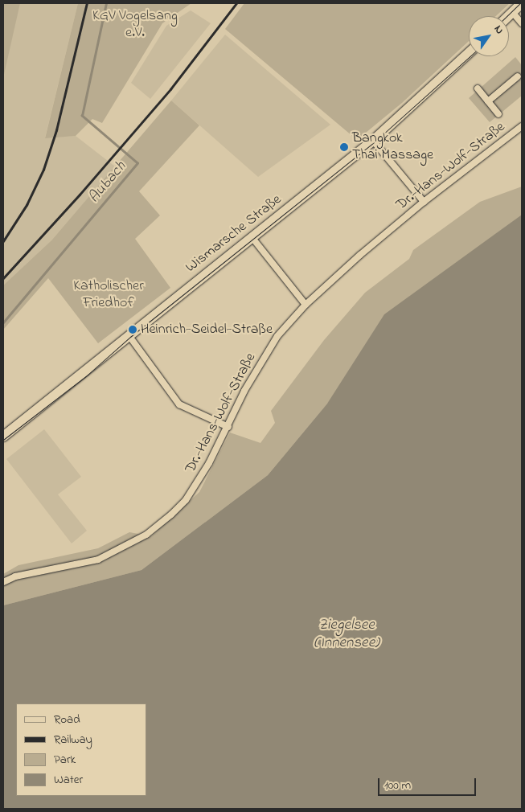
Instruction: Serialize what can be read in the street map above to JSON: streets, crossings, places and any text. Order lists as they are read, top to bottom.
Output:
{
  "streets": {
    "main road": ["Wismarsche Straße"],
    "street": ["Dr.-Hans-Wolf-Straße"]
  },
  "water": ["Aubach", "Ziegelsee (Innensee)"],
  "parks": ["KGV Vogelsang e.V.", "Katholischer Friedhof"],
  "places": ["Bangkok Thai Massage", "Heinrich-Seidel-Straße"],
  "legend": [
    "Road",
    "Railway",
    "Park",
    "Water"
  ],
  "scale_bar": "100 m",
  "north": "top right"
}
